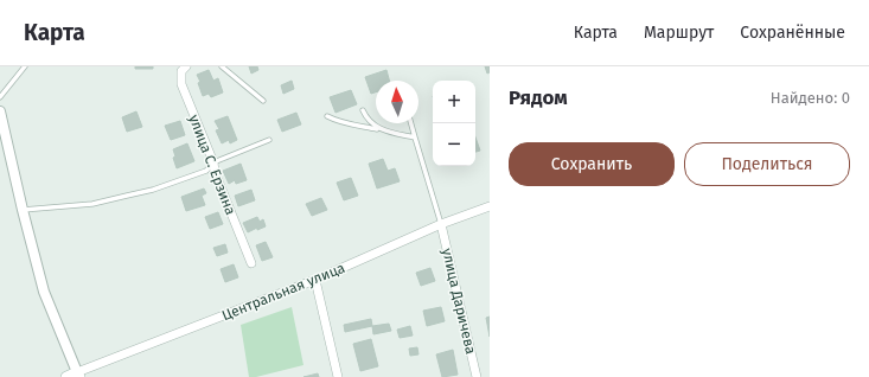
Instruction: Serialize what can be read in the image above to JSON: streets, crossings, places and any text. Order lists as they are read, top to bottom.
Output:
{
  "streets": {
    "street": ["улица С. Ерзина", "Центральная улица", "улица Даричева"]
  },
  "crossings": [
    ["Центральная улица", "улица Даричева"]
  ],
  "north": "top",
  "page": {
    "header": "Карта",
    "nav": ["Карта", "Маршрут", "Сохранённые"],
    "heading": ["Рядом", "Найдено: 0"],
    "map_buttons": ["+", "−"],
    "buttons": ["Сохранить", "Поделиться"]
  }
}
